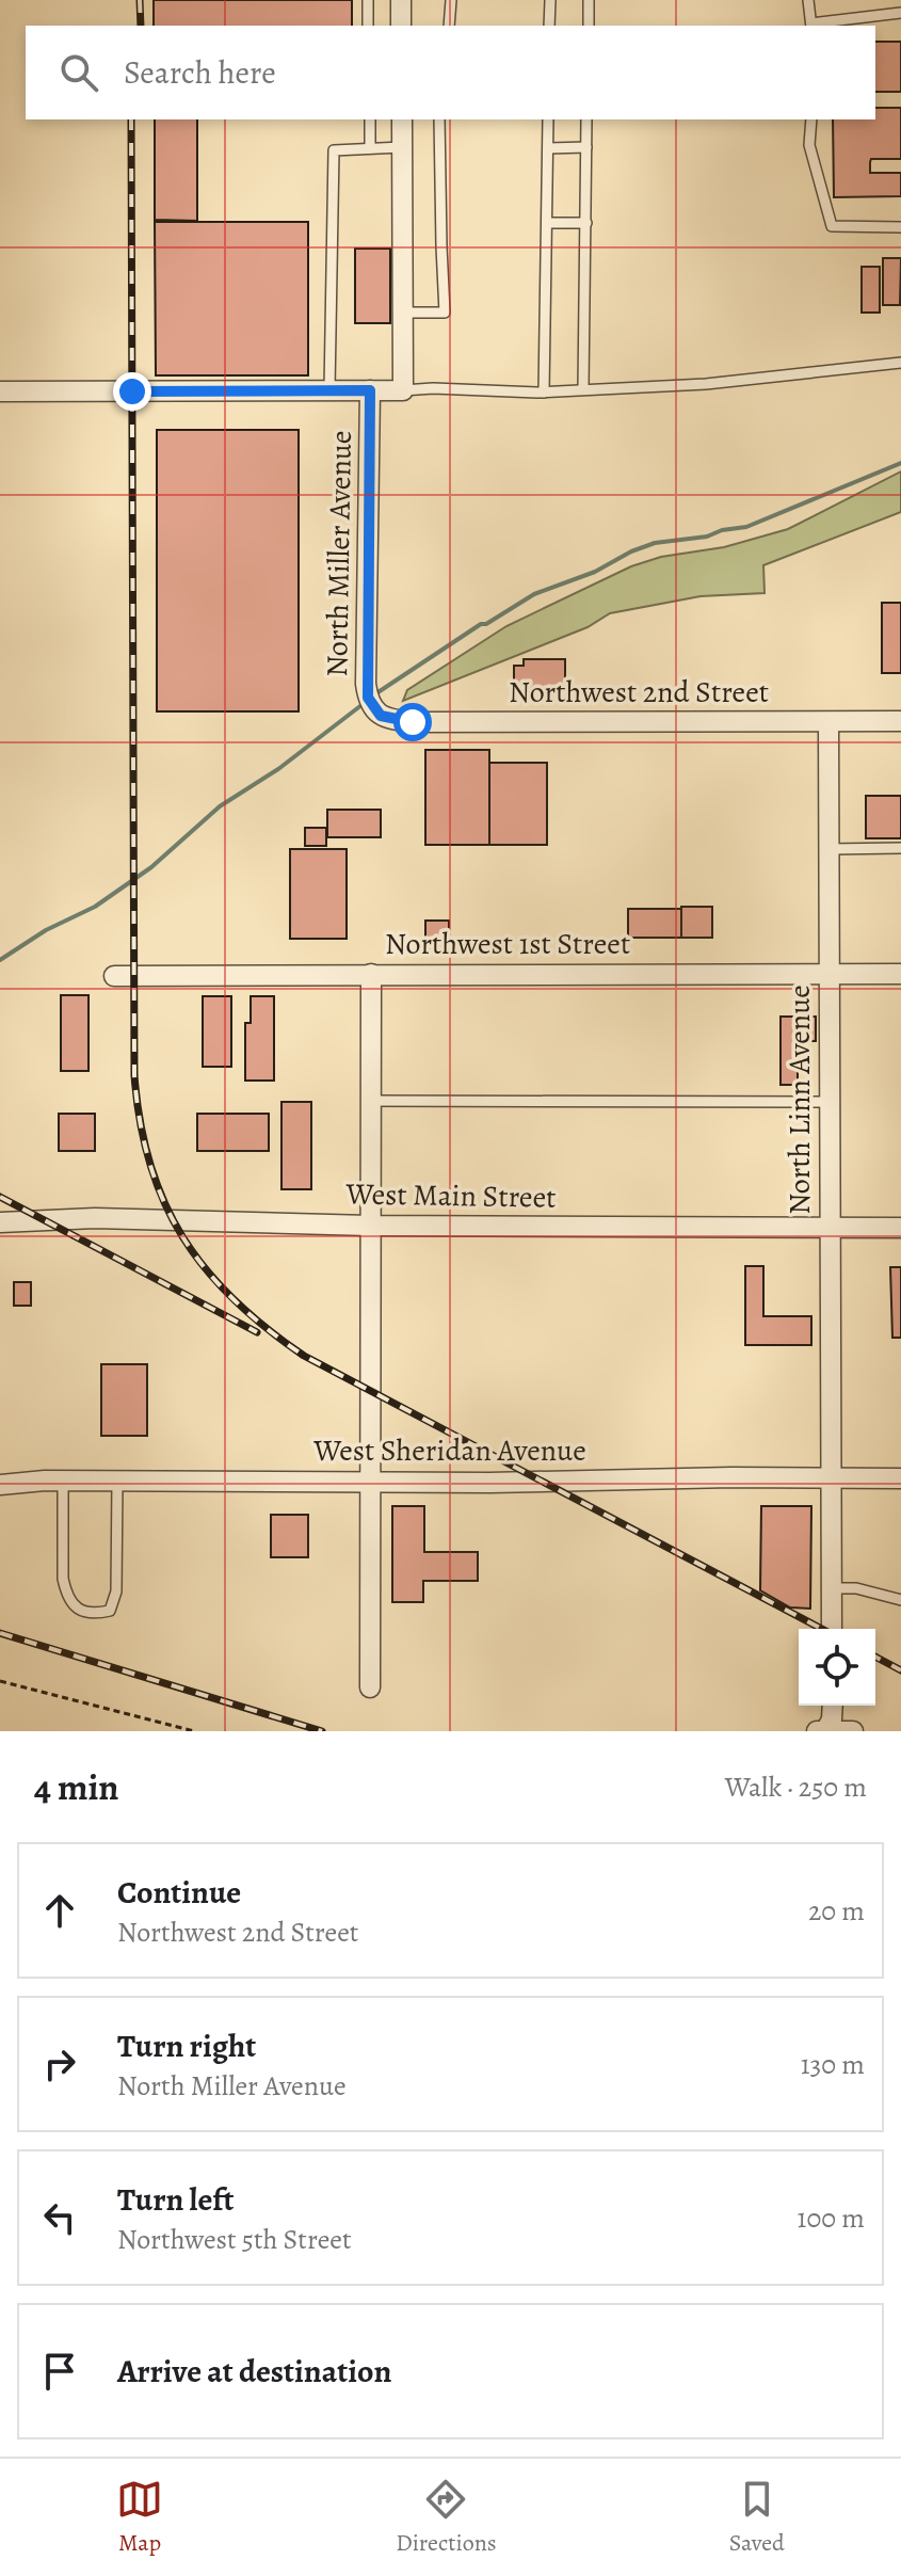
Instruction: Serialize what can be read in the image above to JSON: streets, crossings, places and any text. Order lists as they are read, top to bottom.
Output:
{
  "streets": {
    "street": [
      "North Miller Avenue",
      "Northwest 2nd Street",
      "Northwest 1st Street",
      "North Linn Avenue",
      "West Main Street",
      "West Sheridan Avenue"
    ]
  },
  "crossings": [
    ["North Miller Avenue", "Northwest 2nd Street"],
    ["Northwest 2nd Street", "North Linn Avenue"],
    ["Northwest 1st Street", "North Linn Avenue"],
    ["North Linn Avenue", "West Main Street"],
    ["North Linn Avenue", "West Sheridan Avenue"]
  ],
  "page": {
    "search": "Search here",
    "heading": ["4 min", "Walk · 250 m"],
    "list": [
      ["Continue", "Northwest 2nd Street", "20 m"],
      ["Turn right", "North Miller Avenue", "130 m"],
      ["Turn left", "Northwest 5th Street", "100 m"],
      "Arrive at destination"
    ],
    "nav": ["Map", "Directions", "Saved"]
  }
}
